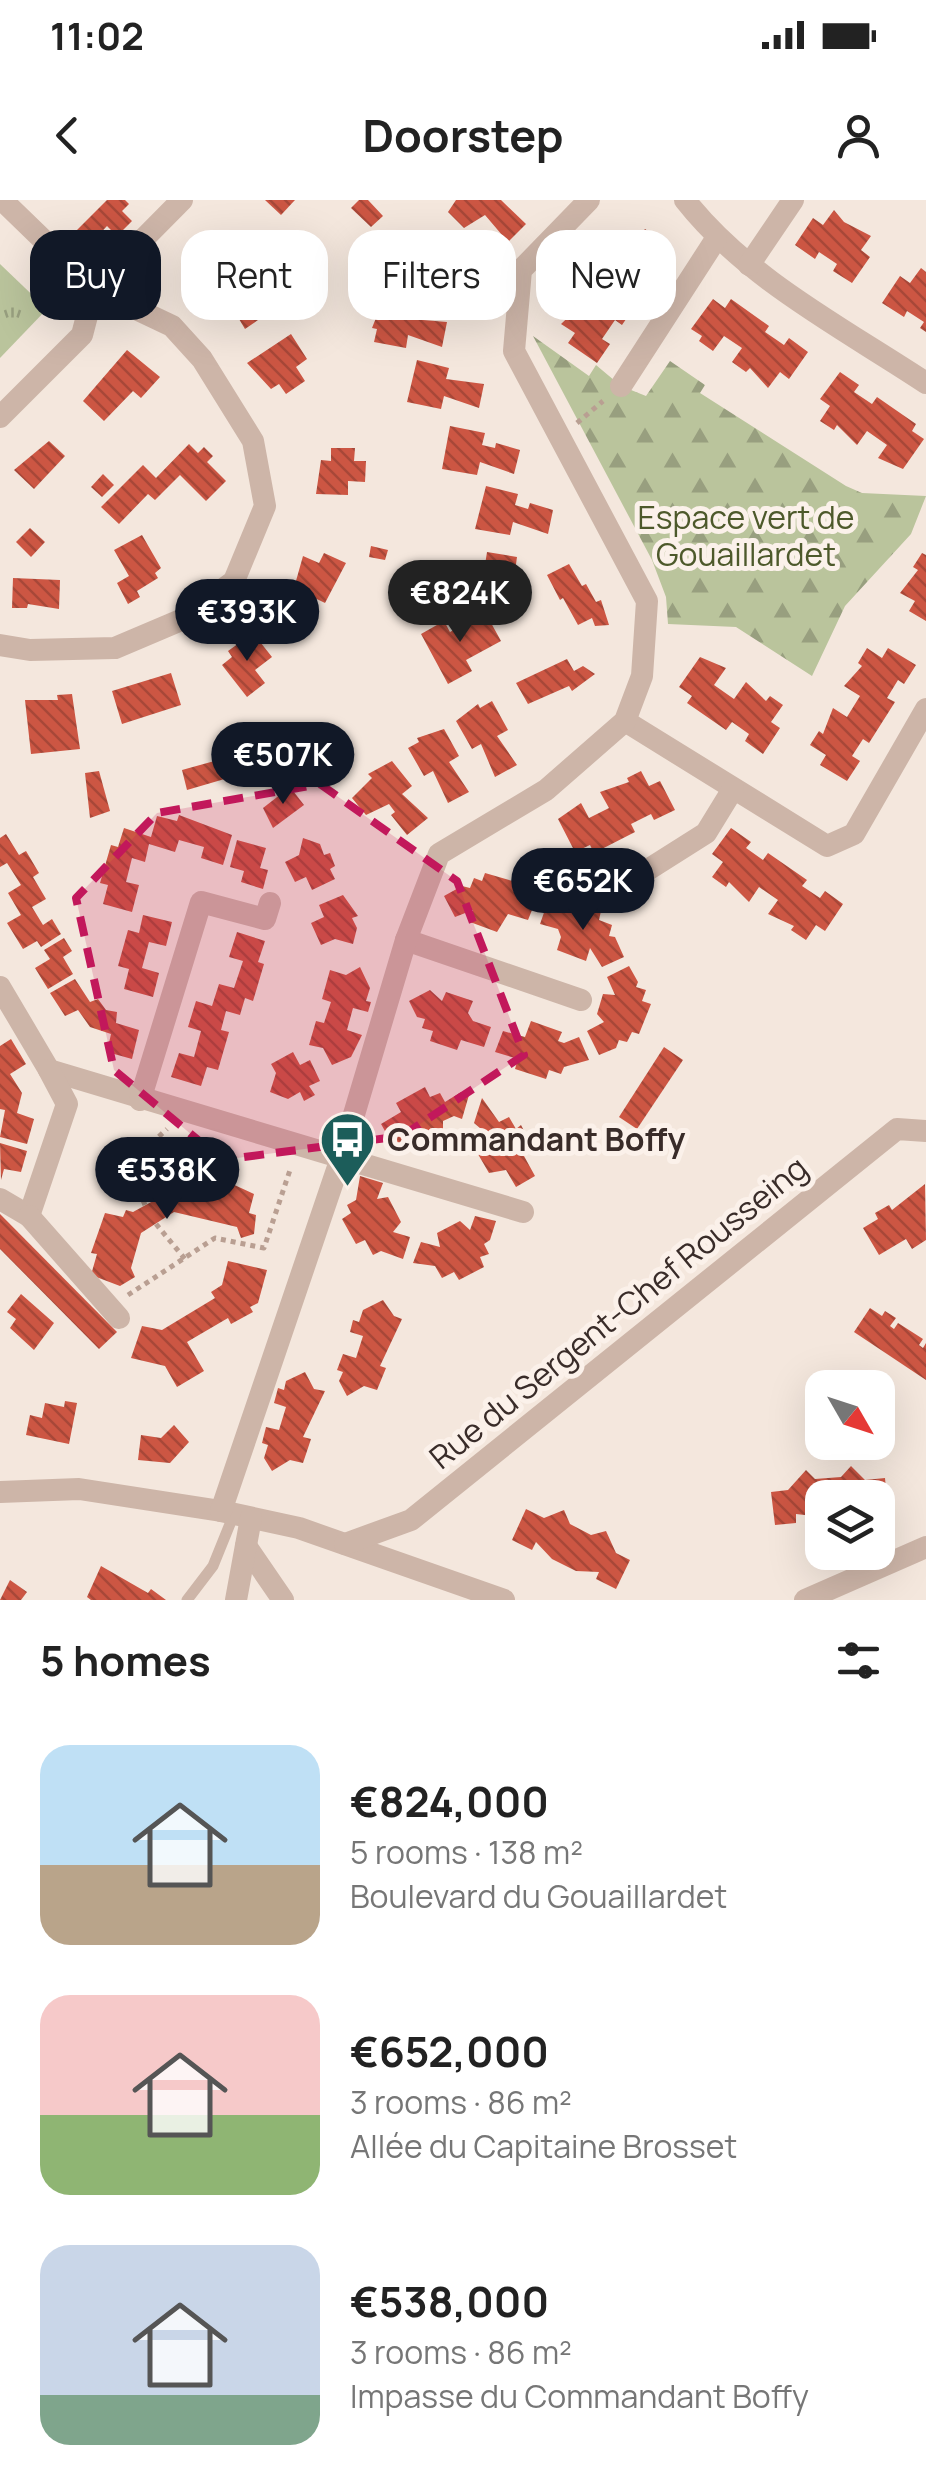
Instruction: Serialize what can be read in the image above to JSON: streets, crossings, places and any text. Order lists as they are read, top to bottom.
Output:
{
  "streets": {
    "street": ["Rue du Sergent-Chef Rousseing"]
  },
  "parks": ["Espace vert de Gouaillardet"],
  "places": {
    "bus stop": ["Commandant Boffy"]
  },
  "north": "bottom right",
  "page": {
    "status": "11:02",
    "header": "Doorstep",
    "chip": [
      "Buy",
      "Rent",
      "Filters",
      "New"
    ],
    "price": [
      "€824K",
      "€393K",
      "€507K",
      "€652K",
      "€538K"
    ],
    "heading": "5 homes",
    "list": [
      {
        "name": "€824,000",
        "note": "5 rooms · 138 m² · Boulevard du Gouaillardet"
      },
      {
        "name": "€652,000",
        "note": "3 rooms · 86 m² · Allée du Capitaine Brosset"
      },
      {
        "name": "€538,000",
        "note": "3 rooms · 86 m² · Impasse du Commandant Boffy"
      }
    ]
  }
}
